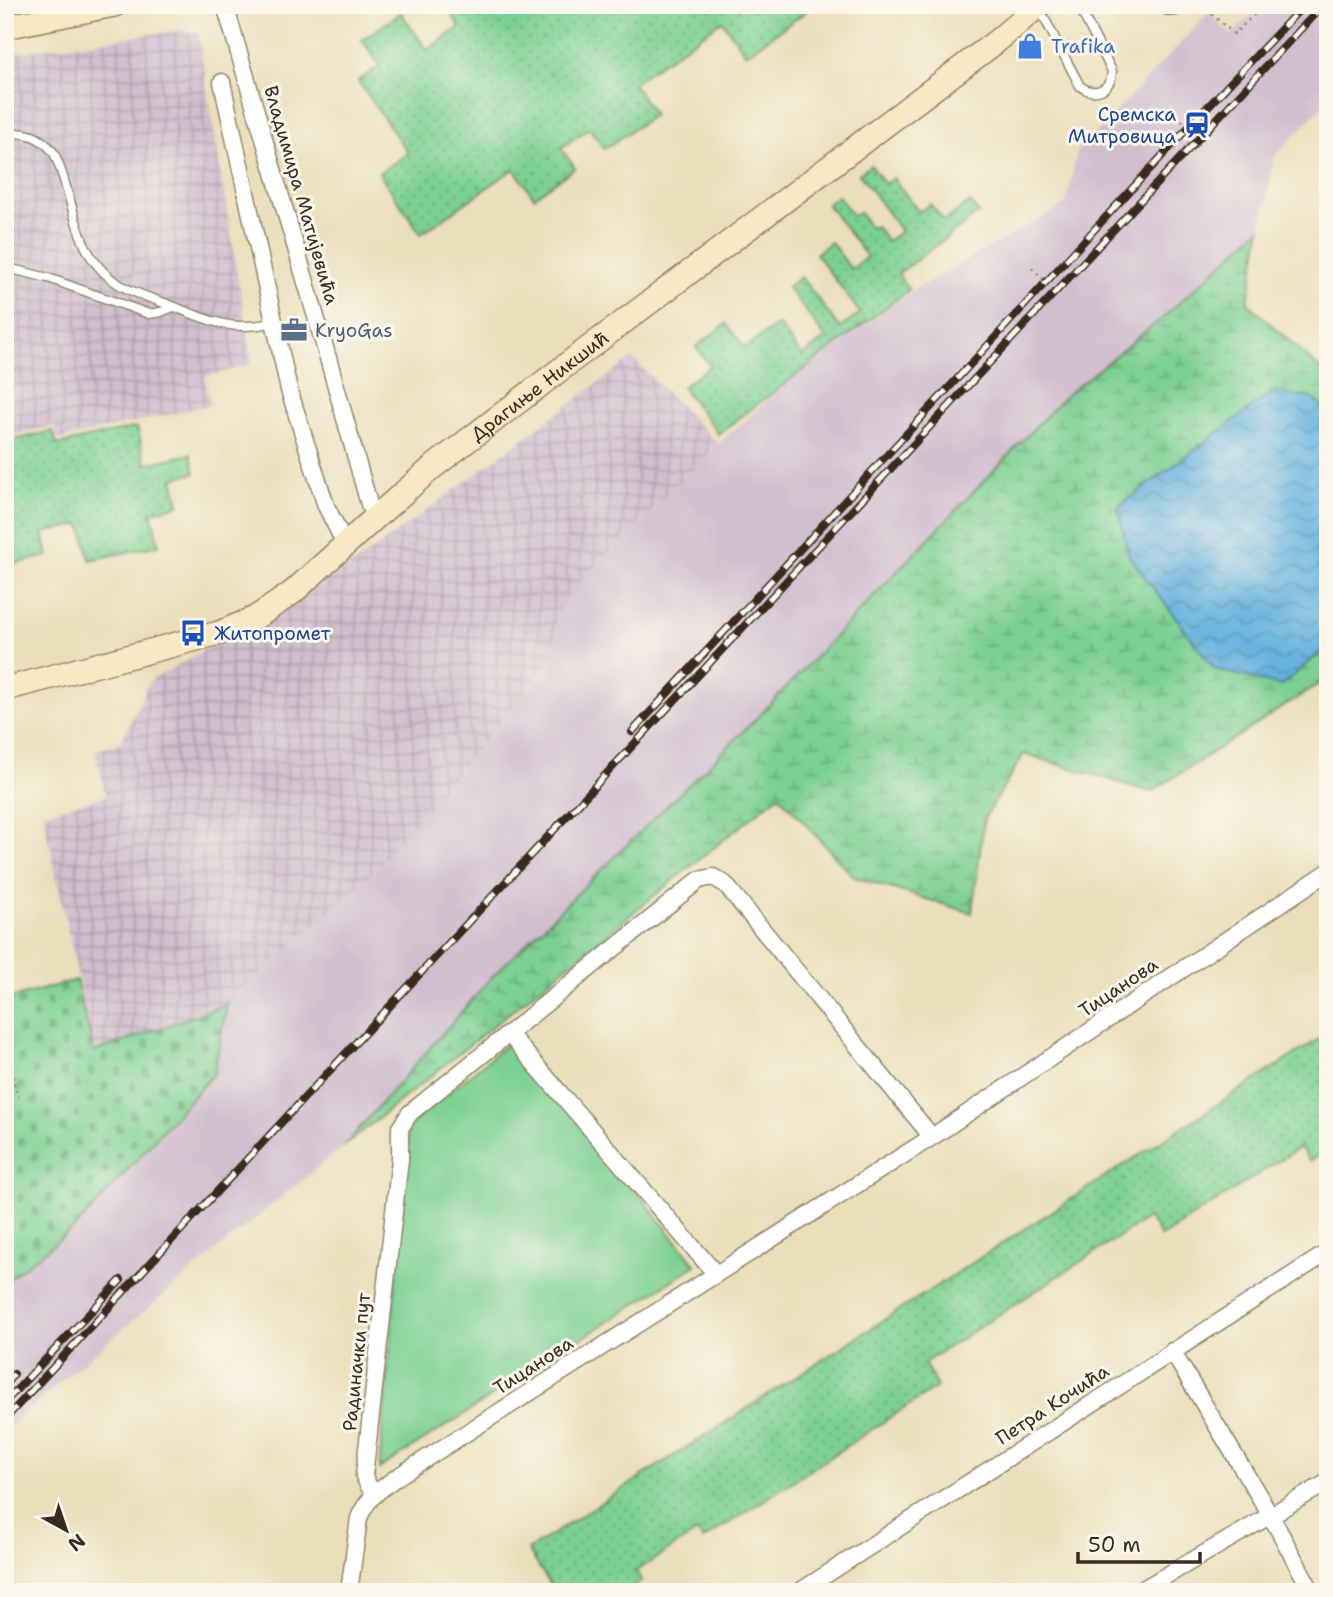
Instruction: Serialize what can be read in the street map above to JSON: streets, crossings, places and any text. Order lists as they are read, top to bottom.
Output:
{
  "streets": {
    "street": [
      "Владимира Матијевића",
      "Драгиње Никшић",
      "Тицанова",
      "Радиначки пут",
      "Петра Кочића"
    ]
  },
  "crossings": [
    ["Владимира Матијевића", "Драгиње Никшић"],
    ["Тицанова", "Радиначки пут"]
  ],
  "places": {
    "shop": ["Trafika"],
    "station": ["Сремска Митровица"],
    "office": ["KryoGas"],
    "bus stop": ["Житопромет"]
  },
  "scale_bar": "50 m",
  "north": "bottom right"
}
